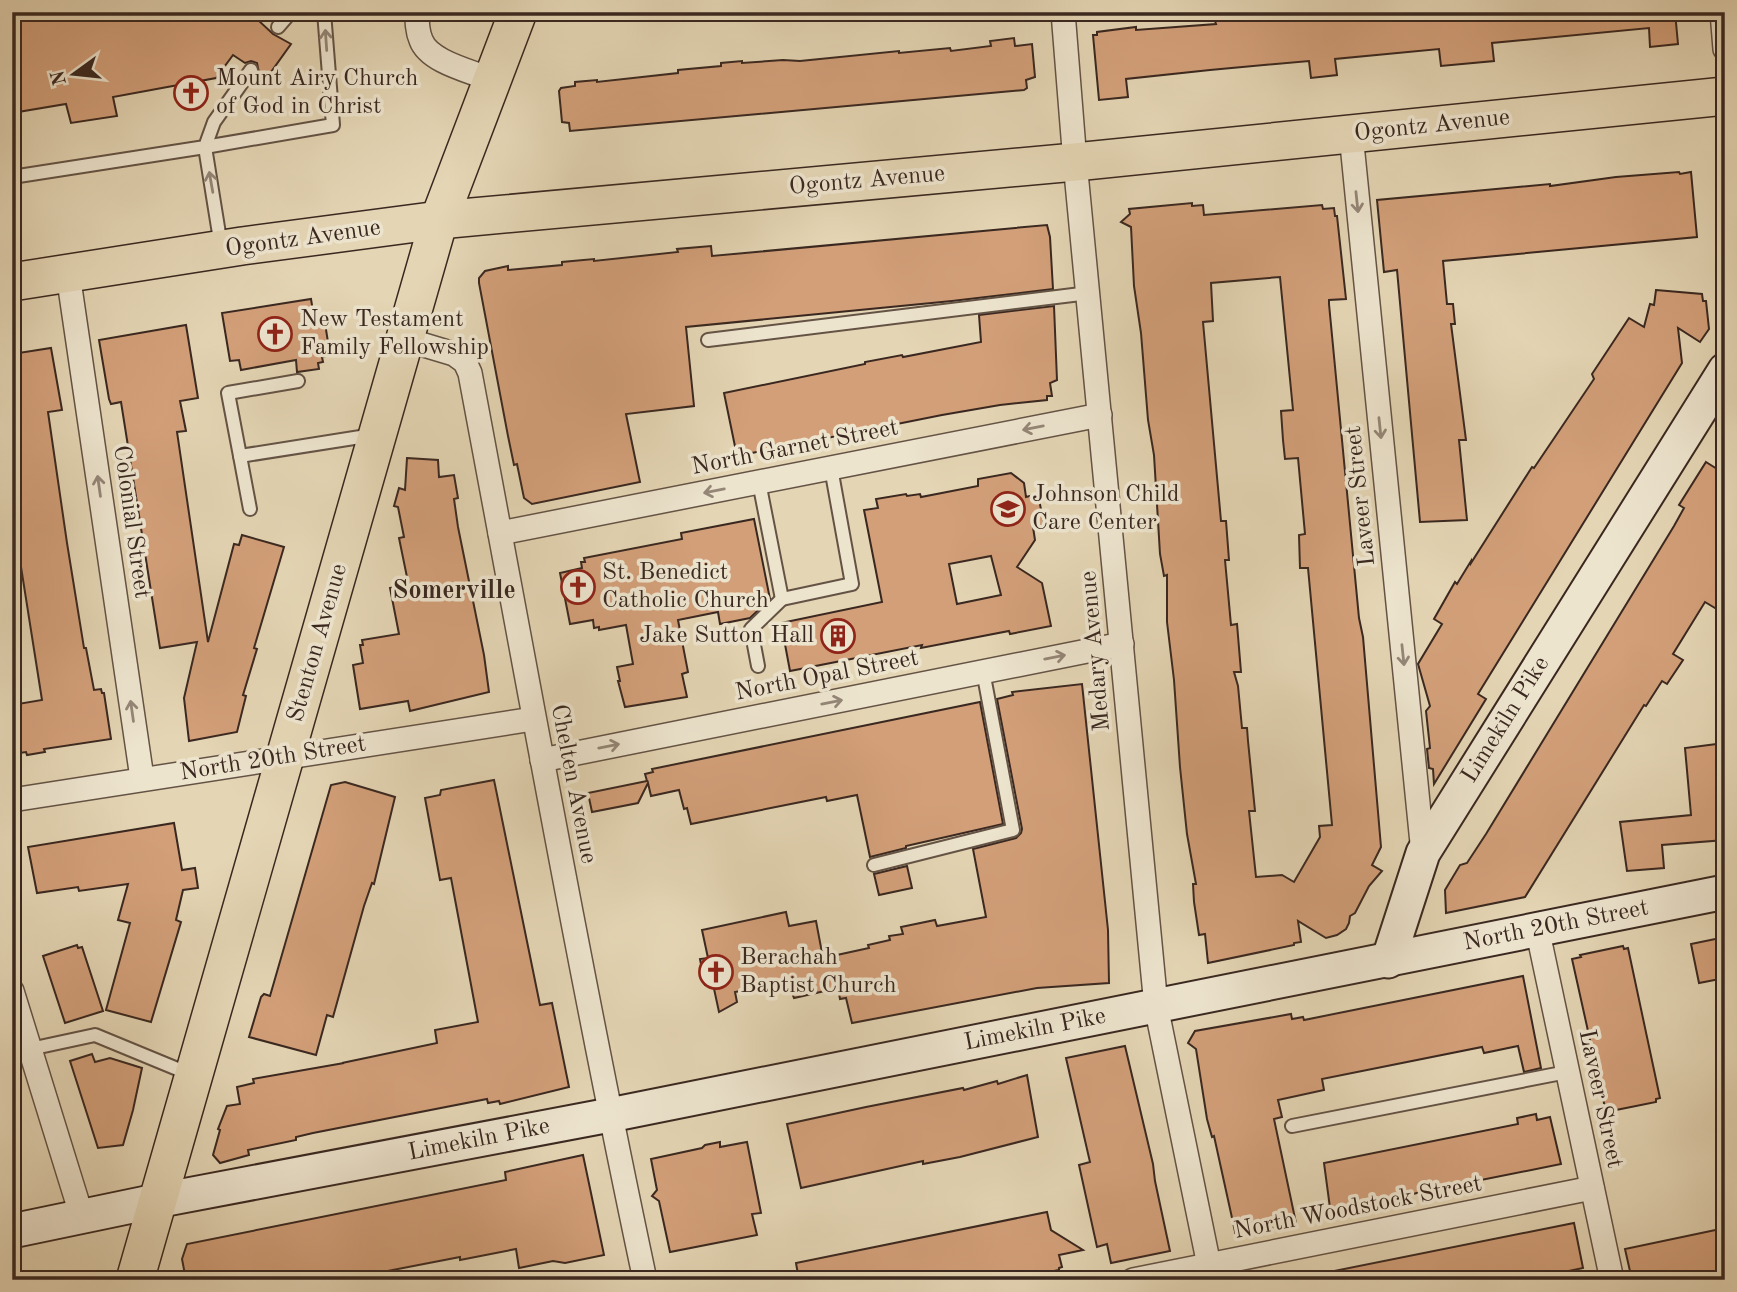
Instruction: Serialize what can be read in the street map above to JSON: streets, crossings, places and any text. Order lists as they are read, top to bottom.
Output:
{
  "streets": {
    "main road": ["Ogontz Avenue", "Stenton Avenue"],
    "street": [
      "North Garnet Street",
      "Laveer Street",
      "Colonial Street",
      "Medary Avenue",
      "North Opal Street",
      "Limekiln Pike",
      "North 20th Street",
      "Chelten Avenue",
      "North Woodstock Street"
    ]
  },
  "crossings": [
    ["Ogontz Avenue", "Laveer Street"],
    ["Ogontz Avenue", "Colonial Street"],
    ["Ogontz Avenue", "Stenton Avenue"],
    ["Ogontz Avenue", "Medary Avenue"],
    ["North Garnet Street", "Medary Avenue"],
    ["North Garnet Street", "Chelten Avenue"],
    ["Laveer Street", "Limekiln Pike"],
    ["Laveer Street", "North 20th Street"],
    ["Laveer Street", "North Woodstock Street"],
    ["Colonial Street", "North 20th Street"],
    ["Stenton Avenue", "Limekiln Pike"],
    ["Stenton Avenue", "North 20th Street"],
    ["Stenton Avenue", "Chelten Avenue"],
    ["Medary Avenue", "North Opal Street"],
    ["Medary Avenue", "Limekiln Pike"],
    ["Medary Avenue", "North Woodstock Street"],
    ["North Opal Street", "Chelten Avenue"],
    ["Limekiln Pike", "North 20th Street"],
    ["Limekiln Pike", "Chelten Avenue"],
    ["North 20th Street", "Chelten Avenue"]
  ],
  "one_way": [
    "North Garnet Street",
    "Laveer Street",
    "Colonial Street",
    "North Opal Street"
  ],
  "districts": ["Somerville"],
  "places": {
    "church": [
      "Mount Airy Church of God in Christ",
      "New Testament Family Fellowship",
      "St. Benedict Catholic Church",
      "Berachah Baptist Church"
    ],
    "school or university": ["Johnson Child Care Center"],
    "building": ["Jake Sutton Hall"]
  },
  "north": "left"
}
